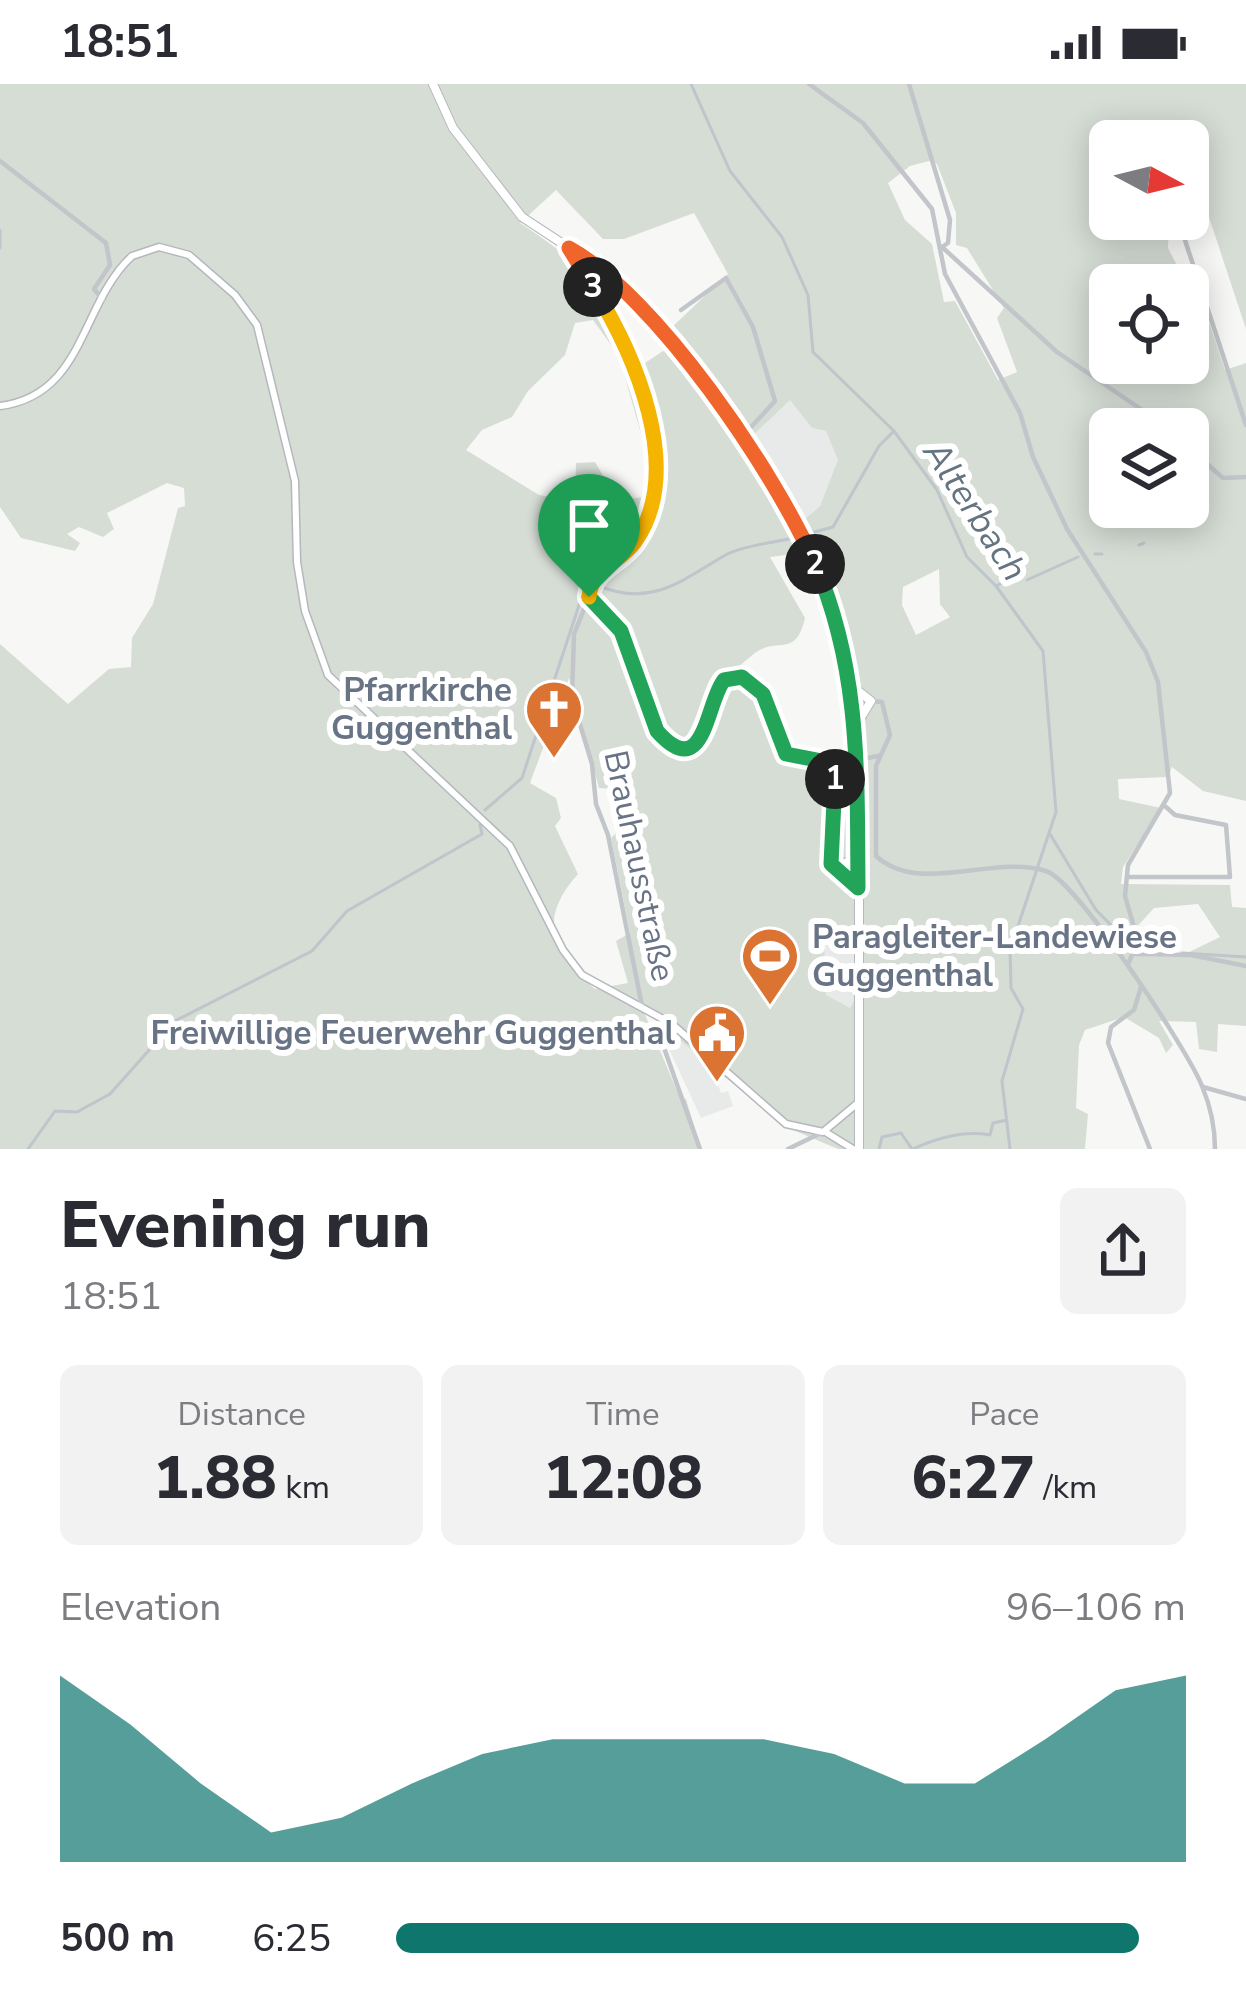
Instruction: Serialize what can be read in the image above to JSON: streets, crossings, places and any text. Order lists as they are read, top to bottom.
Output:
{
  "streets": {
    "street": ["Brauhausstraße"]
  },
  "water": ["Alterbach"],
  "places": {
    "church": ["Pfarrkirche Guggenthal"],
    "sports": ["Paragleiter-Landewiese Guggenthal"],
    "public building": ["Freiwillige Feuerwehr Guggenthal"]
  },
  "north": "right",
  "page": {
    "status": "18:51",
    "pins": ["3", "2", "1"],
    "heading": ["Evening run", "18:51"],
    "stats": [
      ["Distance", "1.88 km"],
      ["Time", "12:08"],
      ["Pace", "6:27 /km"]
    ],
    "chart": ["Elevation", "96–106 m"],
    "list": [
      {
        "name": "500 m",
        "note": "6:25"
      }
    ]
  }
}
